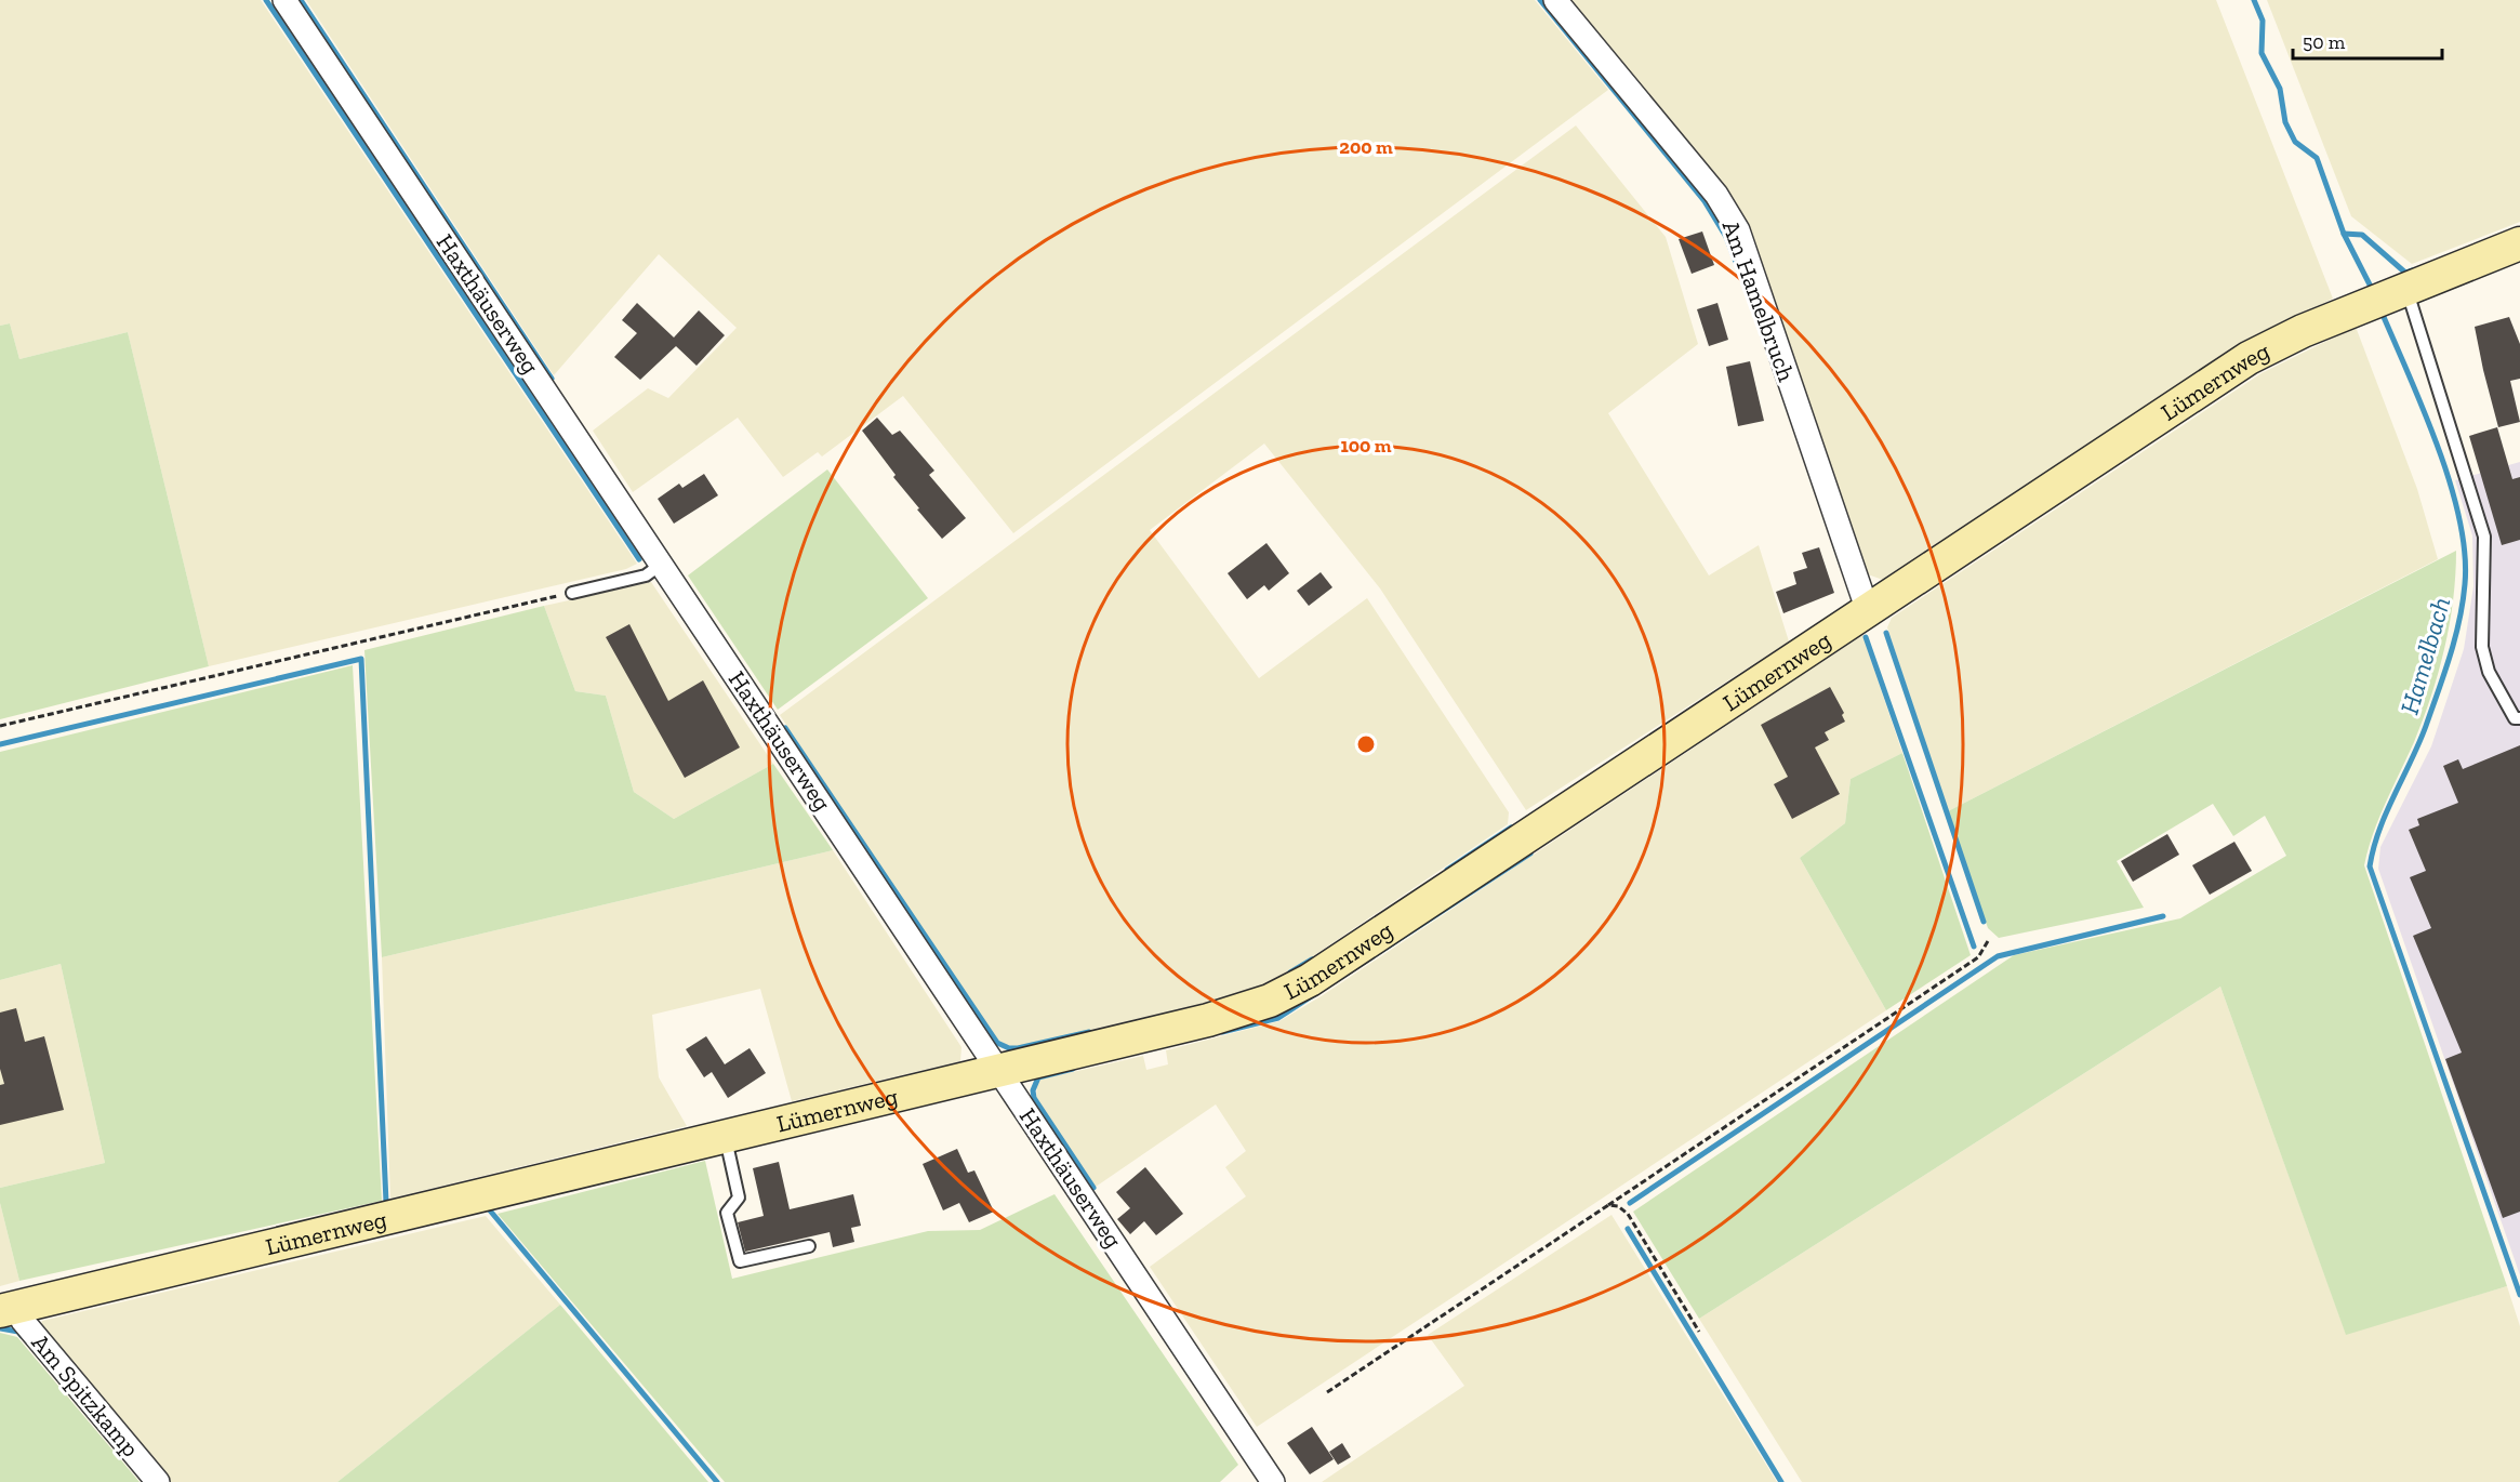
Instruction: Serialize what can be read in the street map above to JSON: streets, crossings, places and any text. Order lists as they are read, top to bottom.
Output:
{
  "streets": {
    "street": [
      "Am Hamelbruch",
      "Haxthäuserweg",
      "Lümernweg",
      "Am Spitzkamp"
    ]
  },
  "crossings": [
    ["Am Hamelbruch", "Lümernweg"],
    ["Haxthäuserweg", "Lümernweg"],
    ["Lümernweg", "Am Spitzkamp"]
  ],
  "water": ["Hamelbach"],
  "scale_bar": "50 m",
  "rings": ["200 m", "100 m"]
}
